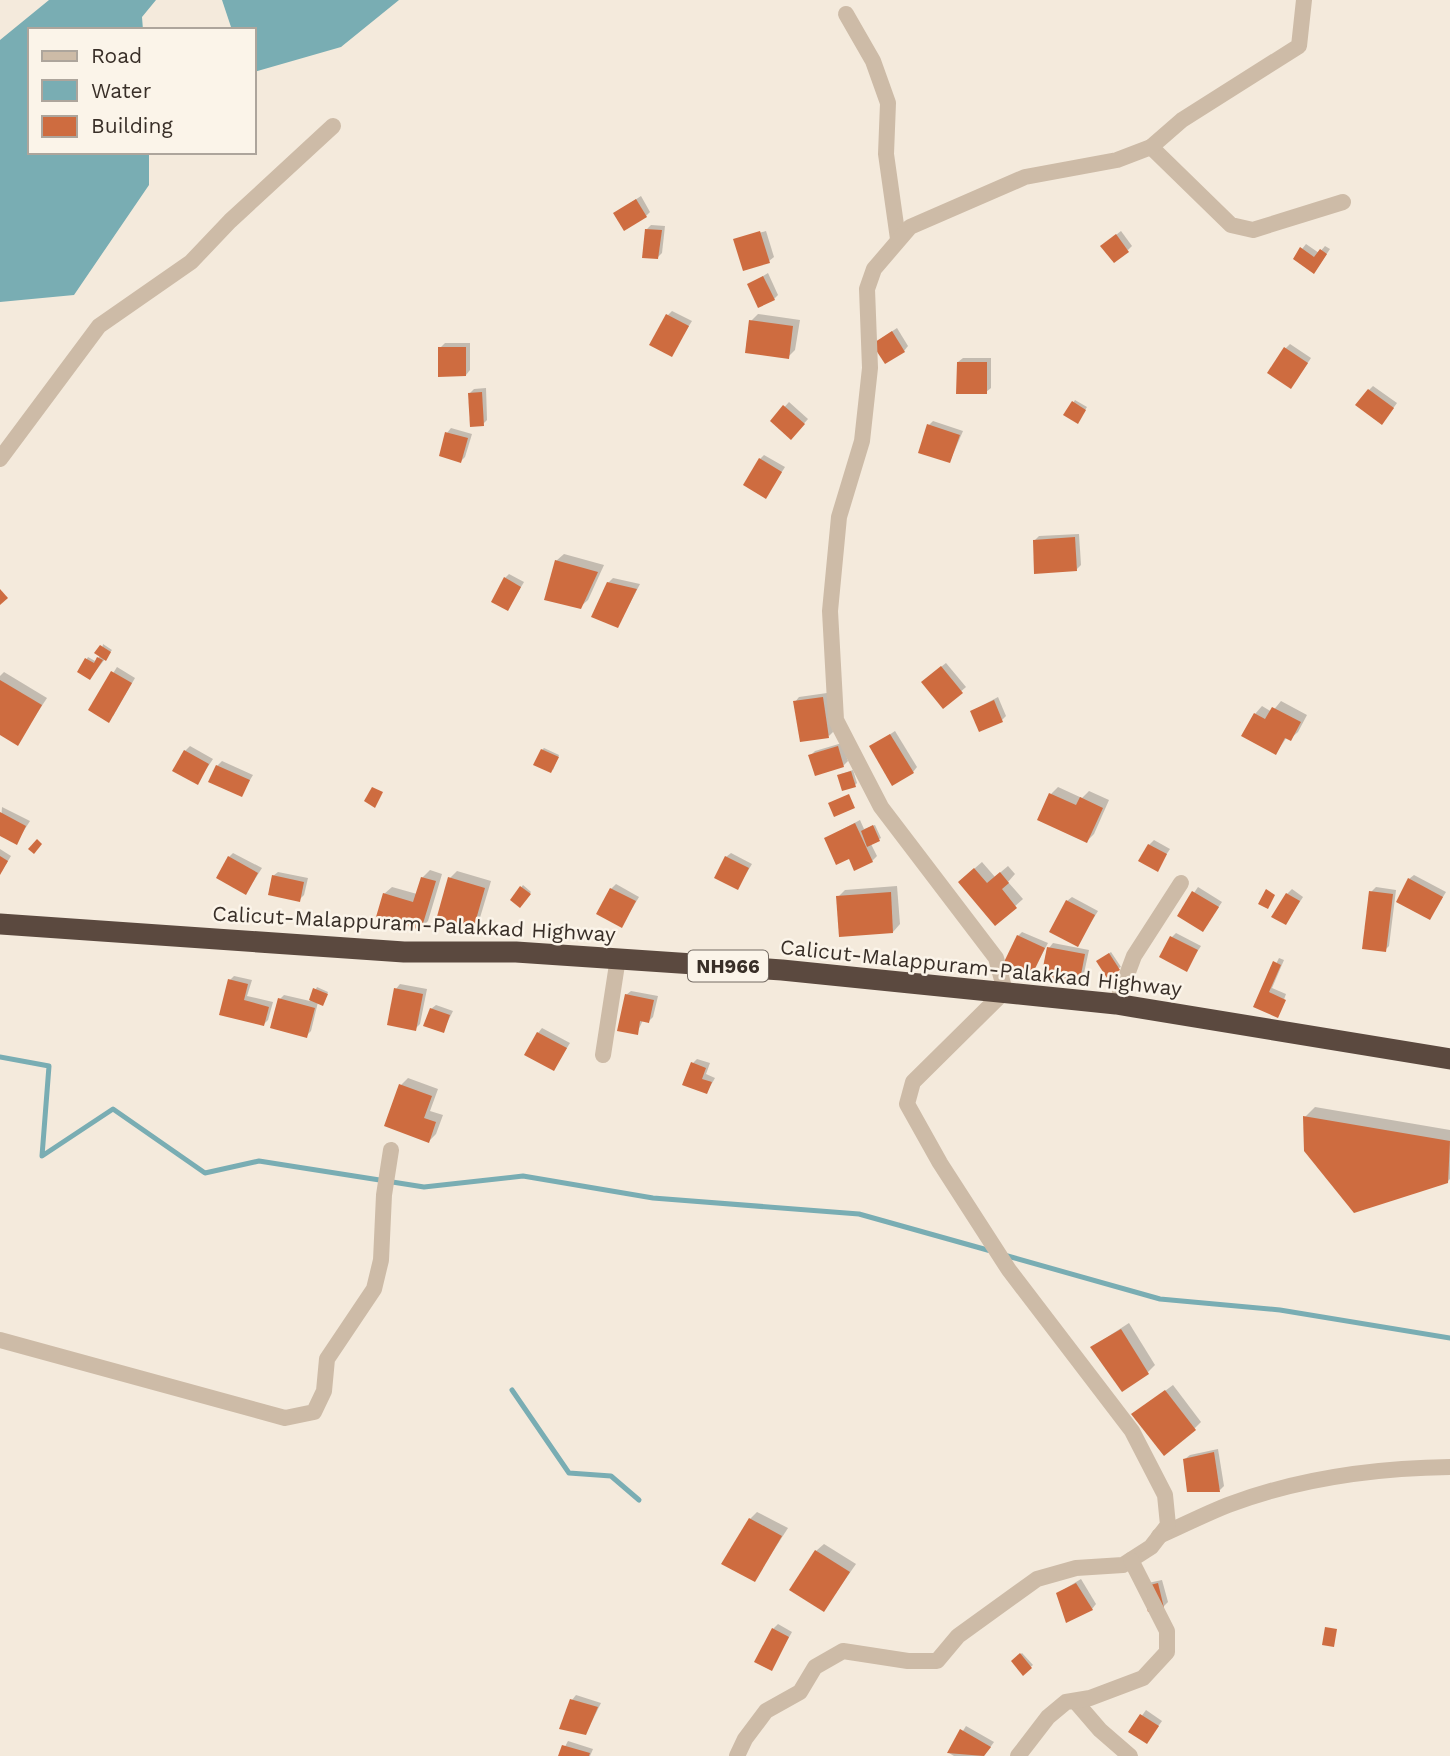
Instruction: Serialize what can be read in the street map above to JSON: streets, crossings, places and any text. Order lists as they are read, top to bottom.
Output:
{
  "streets": {
    "highway": ["Calicut-Malappuram-Palakkad Highway", "NH966"]
  },
  "legend": ["Road", "Water", "Building"]
}
